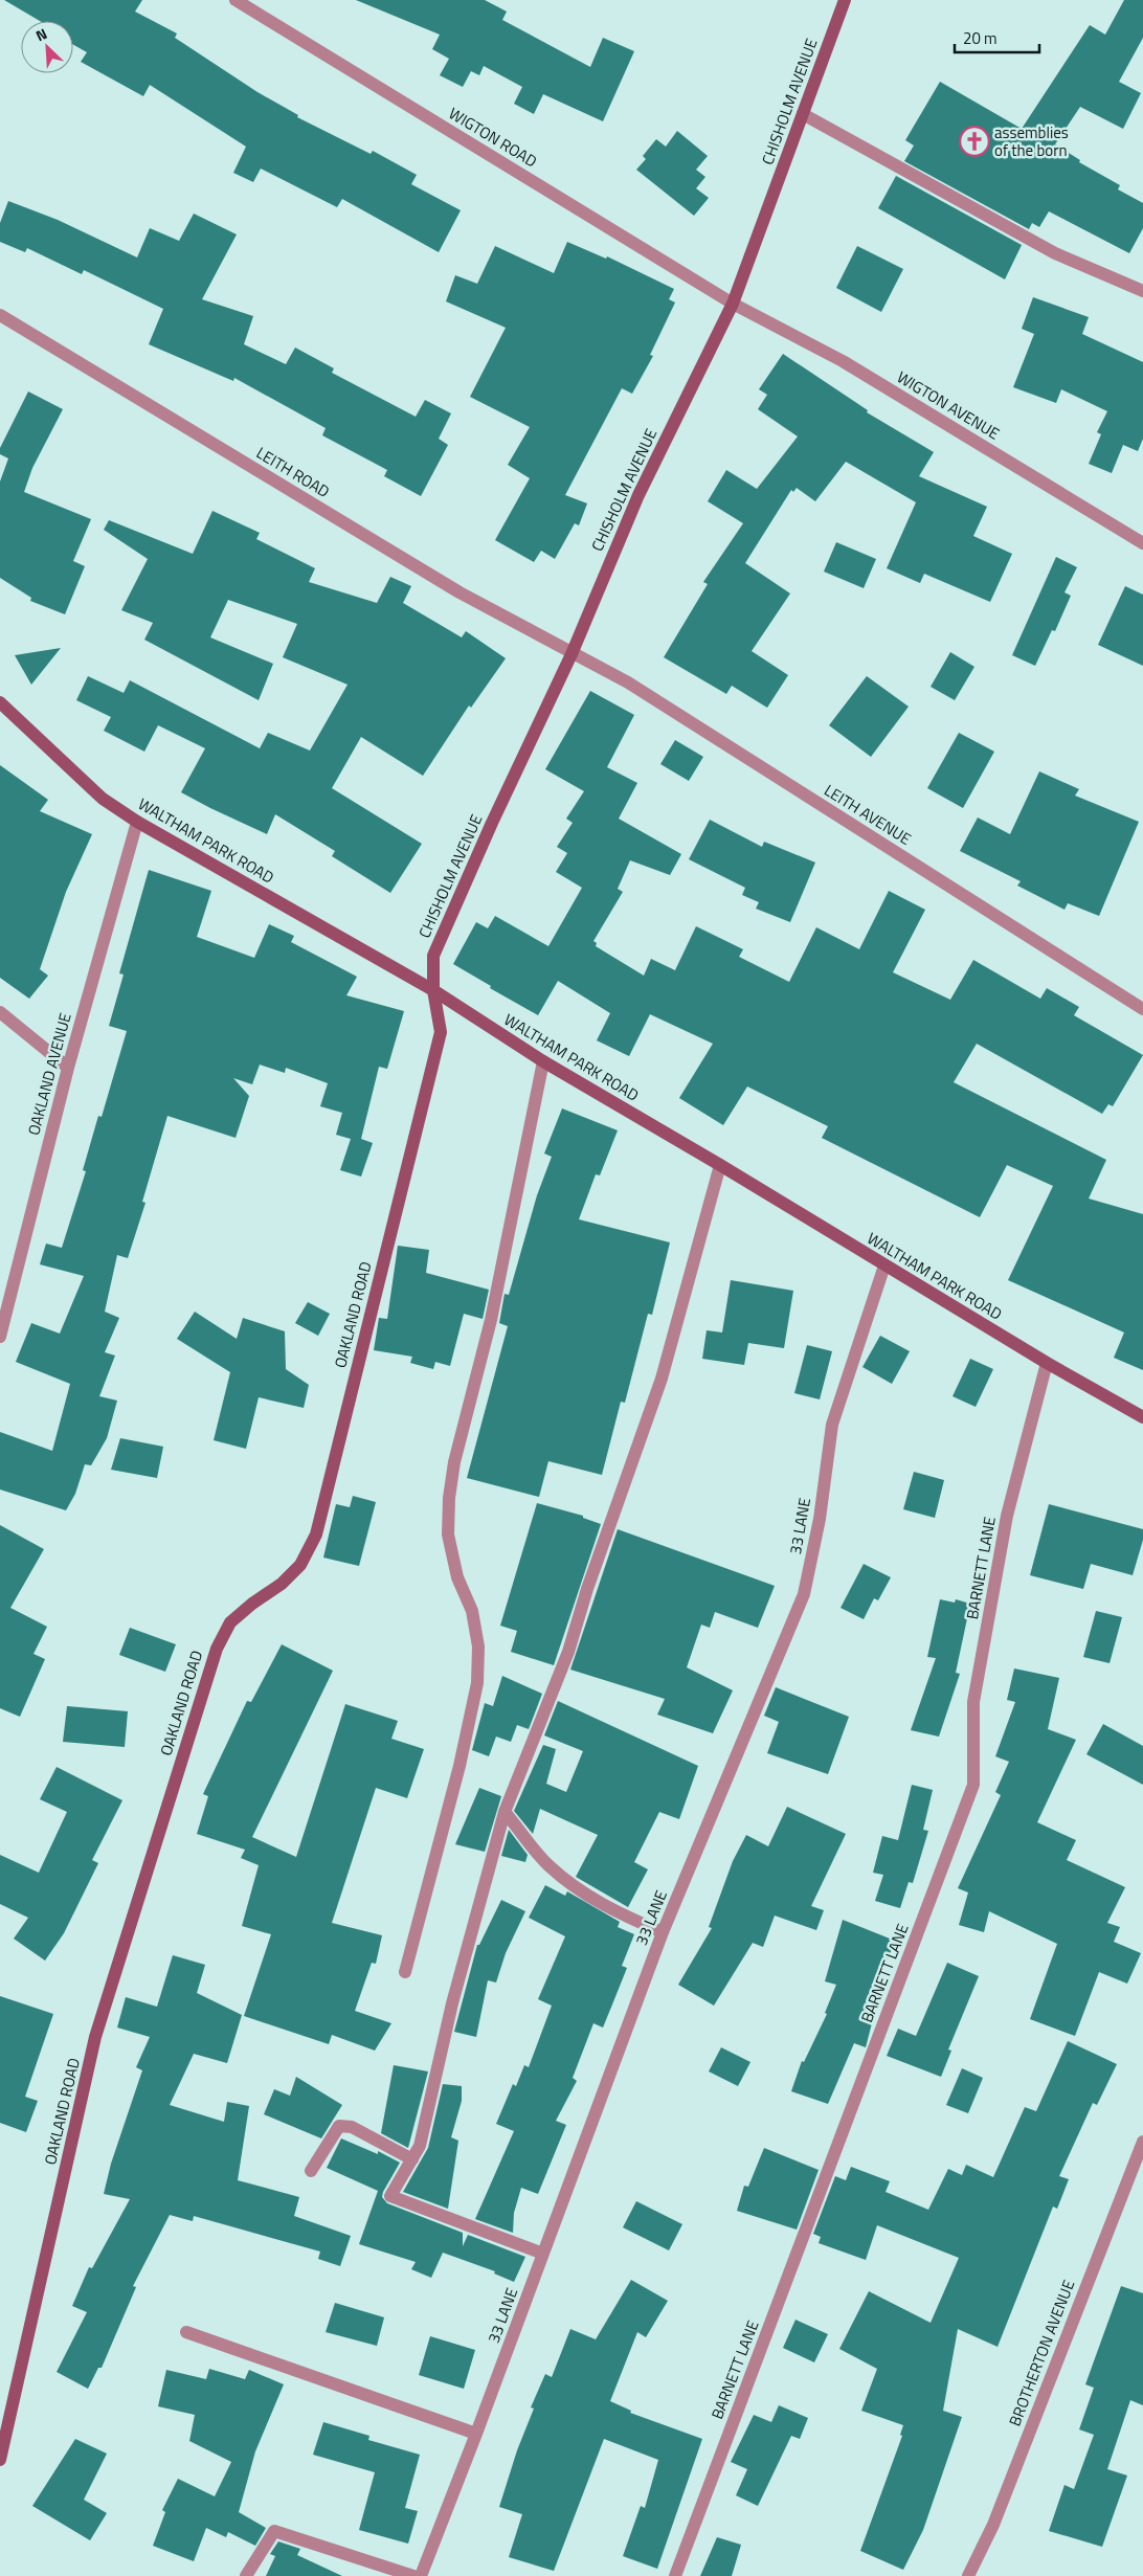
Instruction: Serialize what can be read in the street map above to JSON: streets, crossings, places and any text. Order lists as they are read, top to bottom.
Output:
{
  "streets": {
    "street": [
      "CHISHOLM AVENUE",
      "WIGTON ROAD",
      "WIGTON AVENUE",
      "LEITH ROAD",
      "LEITH AVENUE",
      "WALTHAM PARK ROAD",
      "OAKLAND AVENUE",
      "OAKLAND ROAD",
      "33 LANE",
      "BARNETT LANE",
      "BROTHERTON AVENUE"
    ]
  },
  "crossings": [
    ["CHISHOLM AVENUE", "WIGTON ROAD"],
    ["CHISHOLM AVENUE", "WIGTON AVENUE"],
    ["CHISHOLM AVENUE", "LEITH ROAD"],
    ["CHISHOLM AVENUE", "LEITH AVENUE"],
    ["CHISHOLM AVENUE", "WALTHAM PARK ROAD"],
    ["CHISHOLM AVENUE", "OAKLAND ROAD"],
    ["WIGTON ROAD", "WIGTON AVENUE"],
    ["LEITH ROAD", "LEITH AVENUE"],
    ["WALTHAM PARK ROAD", "OAKLAND AVENUE"],
    ["WALTHAM PARK ROAD", "OAKLAND ROAD"],
    ["WALTHAM PARK ROAD", "33 LANE"],
    ["WALTHAM PARK ROAD", "BARNETT LANE"]
  ],
  "places": {
    "church": ["assemblies of the born"]
  },
  "scale_bar": "20 m",
  "north": "top left"
}
